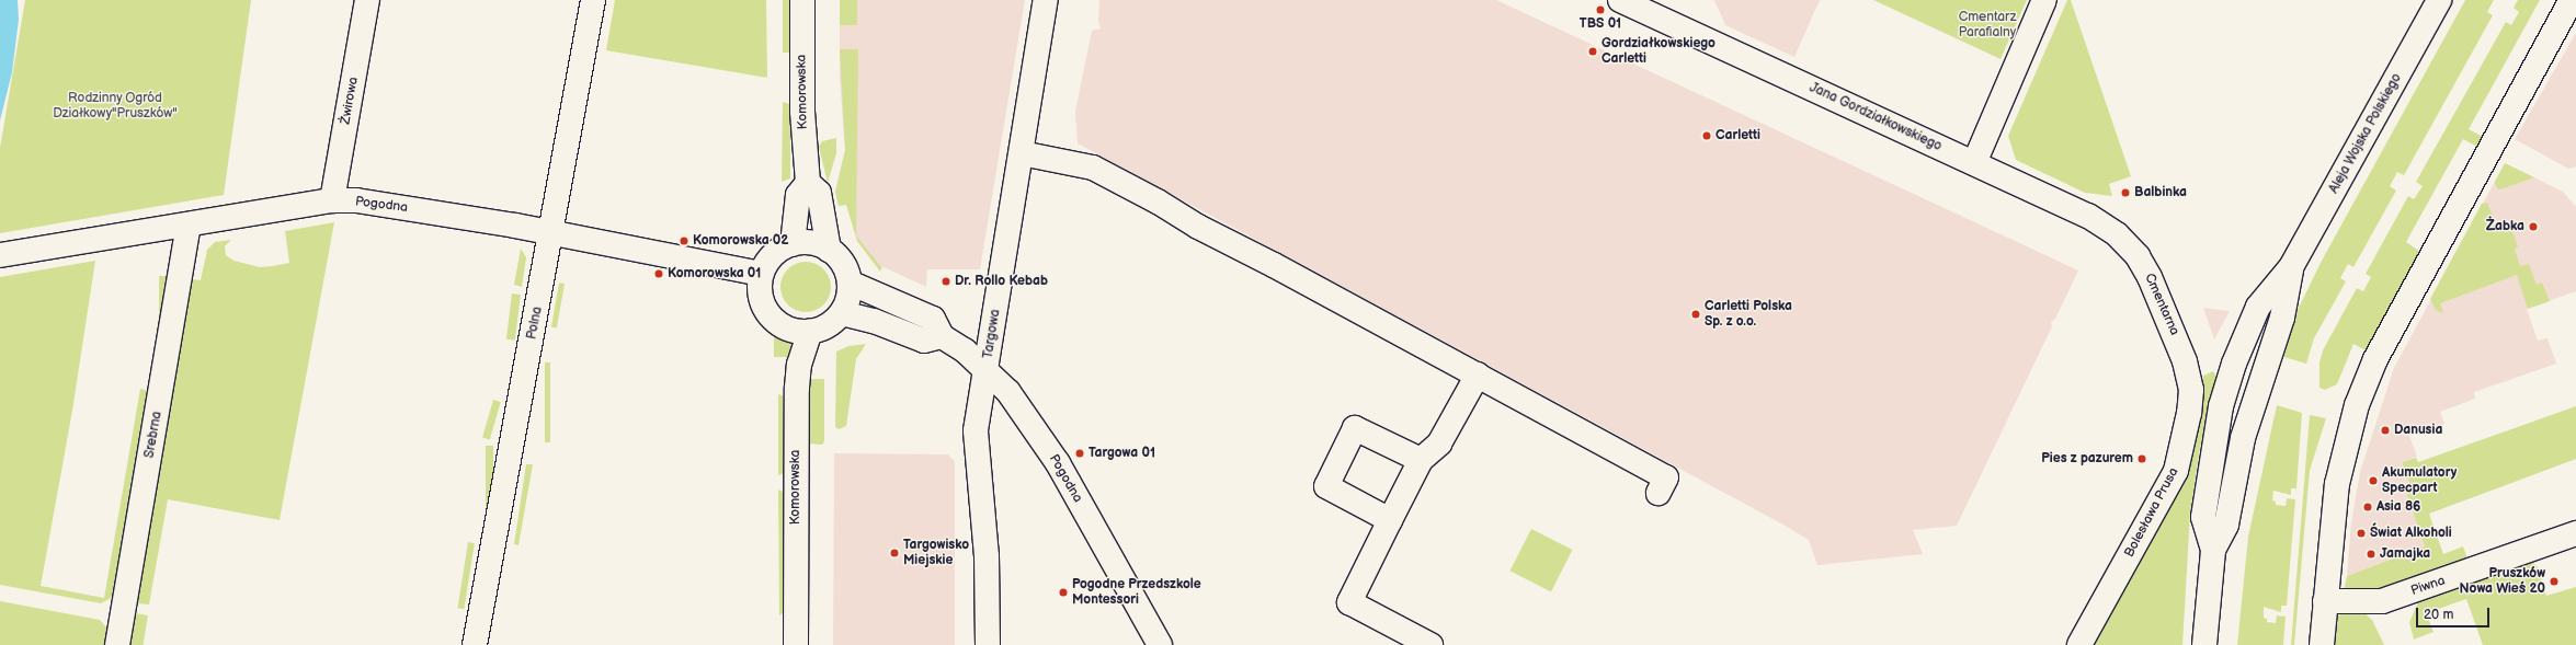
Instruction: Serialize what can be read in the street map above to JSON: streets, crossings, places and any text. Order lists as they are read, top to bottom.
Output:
{
  "streets": {
    "street": [
      "Komorowska",
      "Żwirowa",
      "Jana Gordziałkowskiego",
      "Aleja Wojska Polskiego",
      "Pogodna",
      "Cmentarna",
      "Polna",
      "Targowa",
      "Srebrna",
      "Bolesława Prusa",
      "Piwna"
    ]
  },
  "crossings": [
    ["Komorowska", "Pogodna"],
    ["Żwirowa", "Pogodna"],
    ["Jana Gordziałkowskiego", "Cmentarna"],
    ["Pogodna", "Polna"],
    ["Pogodna", "Targowa"],
    ["Pogodna", "Srebrna"],
    ["Cmentarna", "Bolesława Prusa"]
  ],
  "parks": ["Cmentarz Parafialny", "Rodzinny Ogród Działkowy\"Pruszków\""],
  "places": [
    "TBS 01",
    "Gordziałkowskiego Carletti",
    "Carletti",
    "Balbinka",
    "Żabka",
    "Komorowska 02",
    "Komorowska 01",
    "Dr. Rollo Kebab",
    "Carletti Polska Sp. z o.o.",
    "Danusia",
    "Targowa 01",
    "Pies z pazurem",
    "Akumulatory Specpart",
    "Asia 86",
    "Świat Alkoholi",
    "Targowisko Miejskie",
    "Jamajka",
    "Pruszków Nowa Wieś 20",
    "Pogodne Przedszkole Montessori"
  ],
  "scale_bar": "20 m"
}
